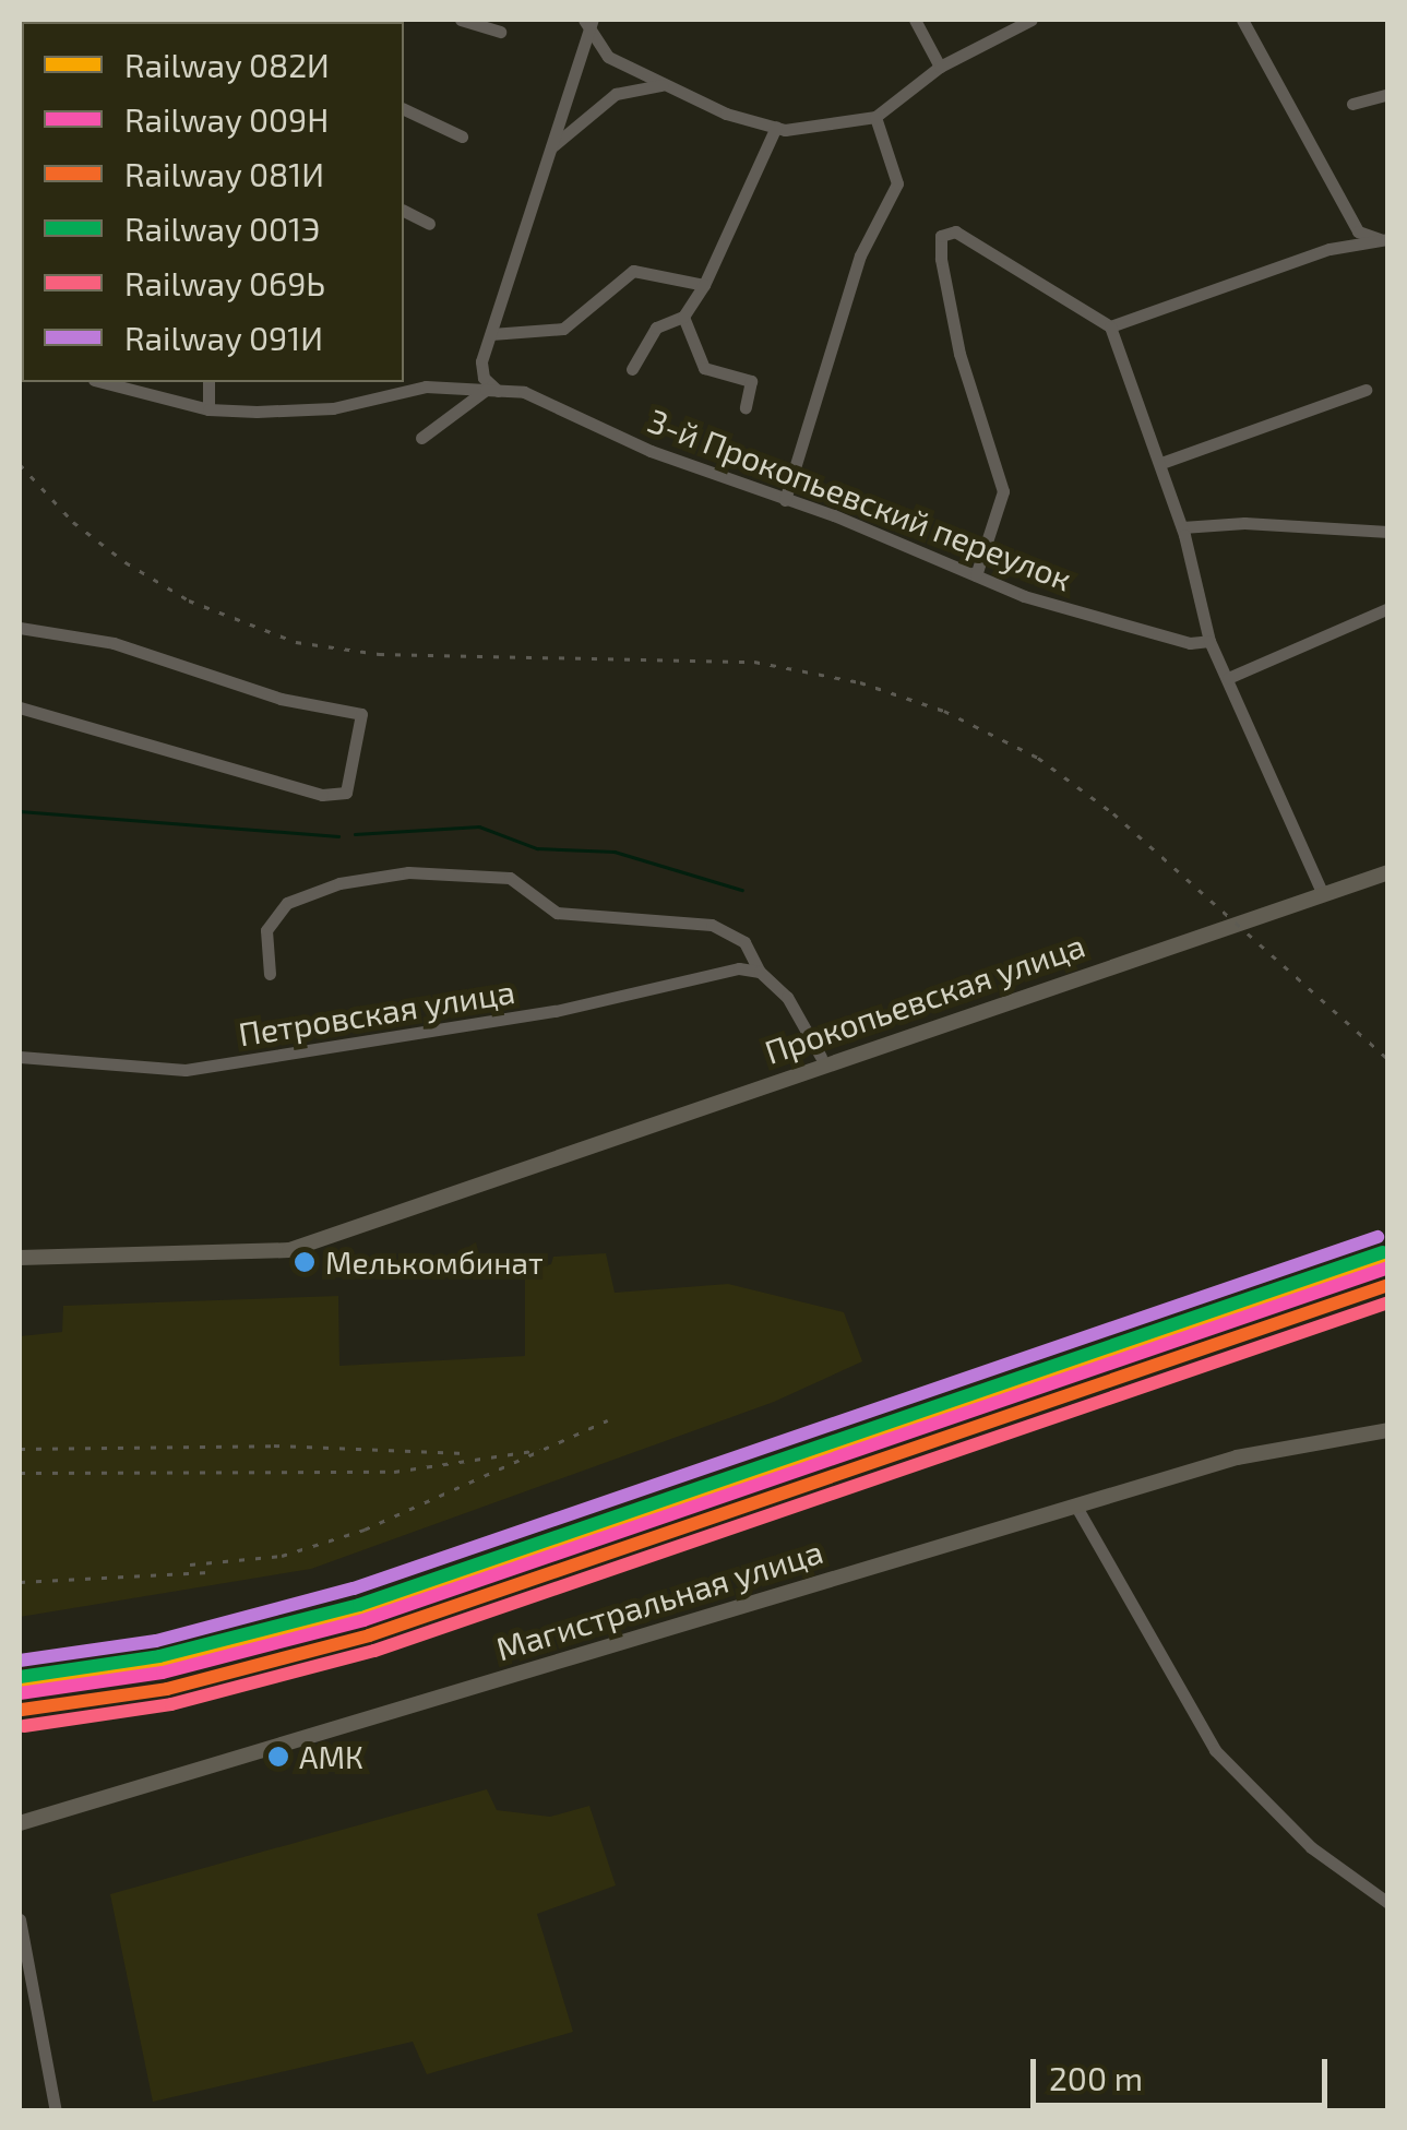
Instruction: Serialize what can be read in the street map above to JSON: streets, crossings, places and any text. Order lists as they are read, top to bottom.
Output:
{
  "streets": {
    "main road": ["Прокопьевская улица", "Магистральная улица"],
    "street": ["3-й Прокопьевский переулок", "Петровская улица"]
  },
  "places": ["Мелькомбинат", "АМК"],
  "lines": [
    "rail line 091И",
    "rail line 001Э",
    "rail line 082И",
    "rail line 009Н",
    "rail line 081И",
    "rail line 069Ь"
  ],
  "legend": [
    "Railway 082И",
    "Railway 009Н",
    "Railway 081И",
    "Railway 001Э",
    "Railway 069Ь",
    "Railway 091И"
  ],
  "scale_bar": "200 m"
}
